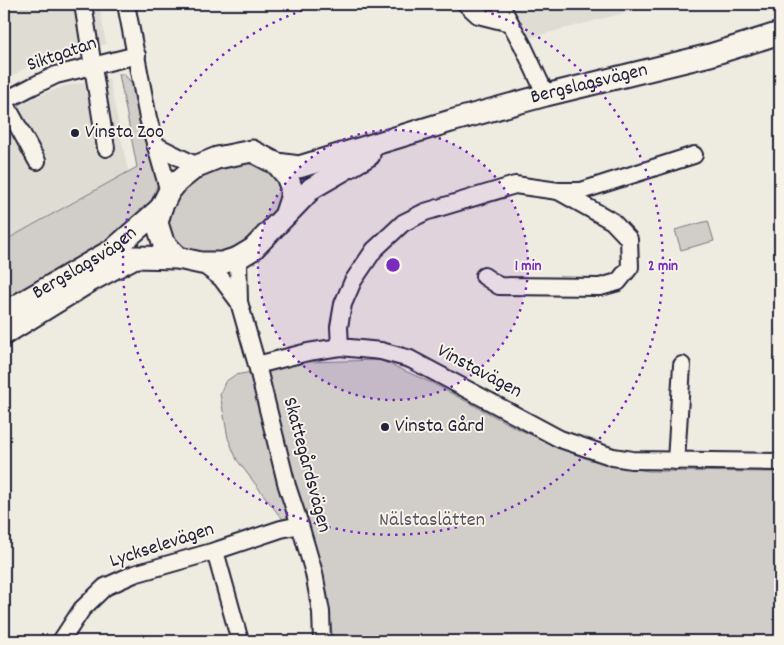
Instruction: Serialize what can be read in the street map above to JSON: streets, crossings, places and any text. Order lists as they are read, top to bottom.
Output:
{
  "streets": {
    "main road": ["Bergslagsvägen"],
    "street": [
      "Siktgatan",
      "Vinstavägen",
      "Skattegårdsvägen",
      "Lyckselevägen"
    ]
  },
  "crossings": [
    ["Bergslagsvägen", "Skattegårdsvägen"],
    ["Vinstavägen", "Skattegårdsvägen"],
    ["Skattegårdsvägen", "Lyckselevägen"]
  ],
  "parks": ["Nälstaslätten"],
  "places": ["Vinsta Zoo", "Vinsta Gård"],
  "rings": ["1 min", "2 min"]
}
